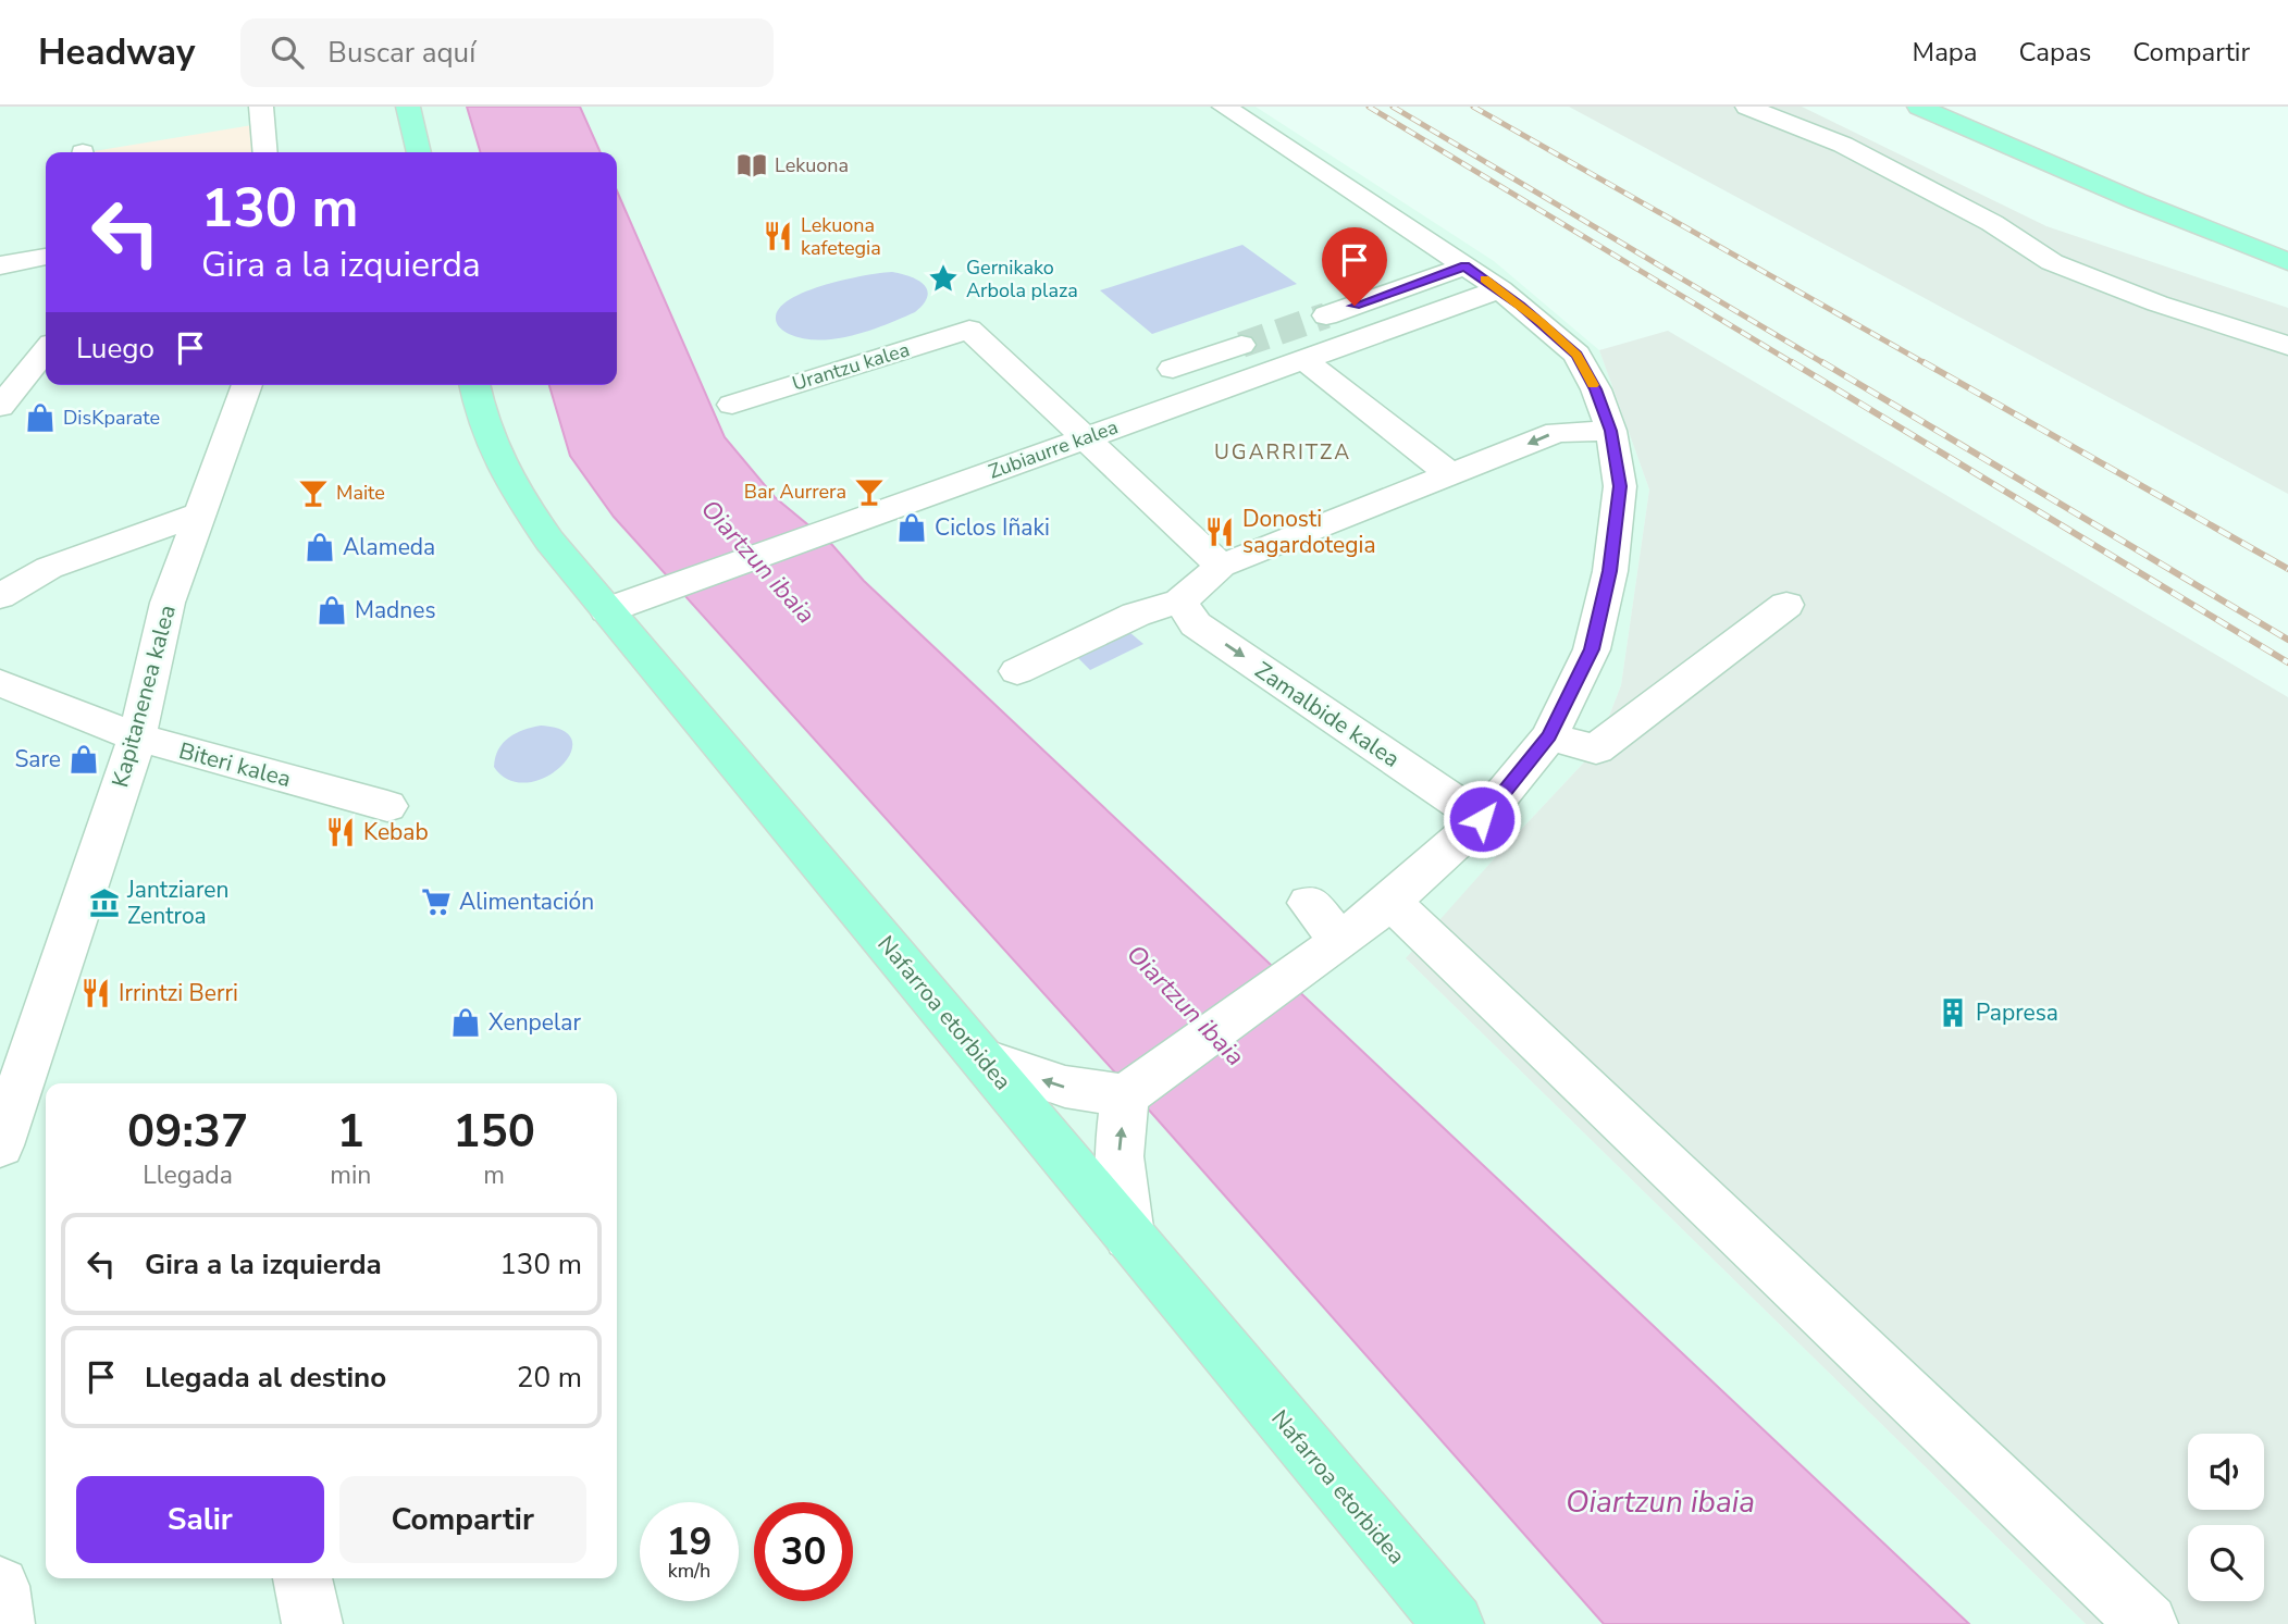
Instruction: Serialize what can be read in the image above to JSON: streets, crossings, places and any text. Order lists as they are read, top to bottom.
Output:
{
  "streets": {
    "main road": ["Nafarroa etorbidea"],
    "street": [
      "Urantzu kalea",
      "Zubiaurre kalea",
      "Kapitanenea kalea",
      "Zamalbide kalea",
      "Biteri kalea"
    ]
  },
  "crossings": [
    ["Urantzu kalea", "Zubiaurre kalea"],
    ["Zubiaurre kalea", "Nafarroa etorbidea"],
    ["Kapitanenea kalea", "Biteri kalea"]
  ],
  "one_way": ["Zamalbide kalea"],
  "districts": ["UGARRITZA"],
  "water": ["Oiartzun ibaia"],
  "places": {
    "library": ["Lekuona"],
    "restaurant": [
      "Lekuona kafetegia",
      "Donosti sagardotegia",
      "Kebab",
      "Irrintzi Berri"
    ],
    "place": ["Gernikako Arbola plaza"],
    "shop": [
      "DisKparate",
      "Ciclos Iñaki",
      "Alameda",
      "Madnes",
      "Sare",
      "Xenpelar"
    ],
    "bar": ["Bar Aurrera", "Maite"],
    "supermarket": ["Alimentación"],
    "museum": ["Jantziaren Zentroa"],
    "building": ["Papresa"]
  },
  "page": {
    "header": "Headway",
    "search": "Buscar aquí",
    "nav": ["Mapa", "Capas", "Compartir"],
    "turn": ["130 m", "Gira a la izquierda"],
    "then": "Luego",
    "eta": [
      "09:37",
      "Llegada",
      "1",
      "min",
      "150",
      "m"
    ],
    "list": [
      {
        "name": "Gira a la izquierda",
        "value": "130 m"
      },
      {
        "name": "Llegada al destino",
        "value": "20 m"
      }
    ],
    "buttons": ["Salir", "Compartir"],
    "speed": "19 km/h",
    "limit": "30"
  }
}
